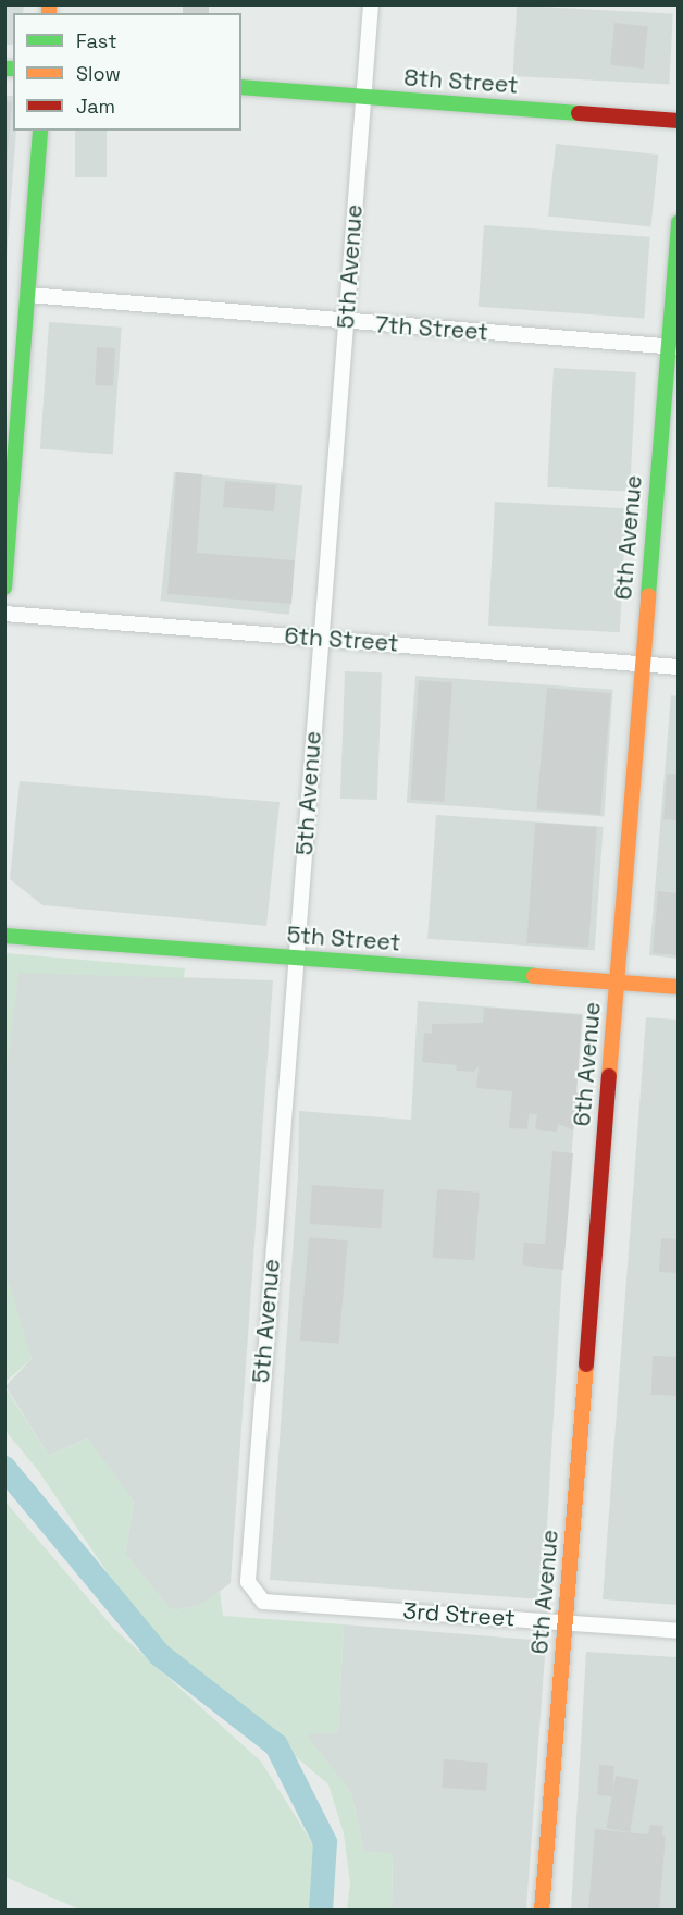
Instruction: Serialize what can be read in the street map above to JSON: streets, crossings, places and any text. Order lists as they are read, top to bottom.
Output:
{
  "streets": {
    "street": [
      "8th Street",
      "5th Avenue",
      "7th Street",
      "6th Avenue",
      "6th Street",
      "5th Street",
      "3rd Street"
    ]
  },
  "crossings": [
    ["8th Street", "5th Avenue"],
    ["5th Avenue", "7th Street"],
    ["5th Avenue", "6th Street"],
    ["5th Avenue", "5th Street"],
    ["5th Avenue", "3rd Street"],
    ["7th Street", "6th Avenue"],
    ["6th Avenue", "6th Street"],
    ["6th Avenue", "5th Street"],
    ["6th Avenue", "3rd Street"]
  ],
  "legend": ["Fast", "Slow", "Jam"]
}
